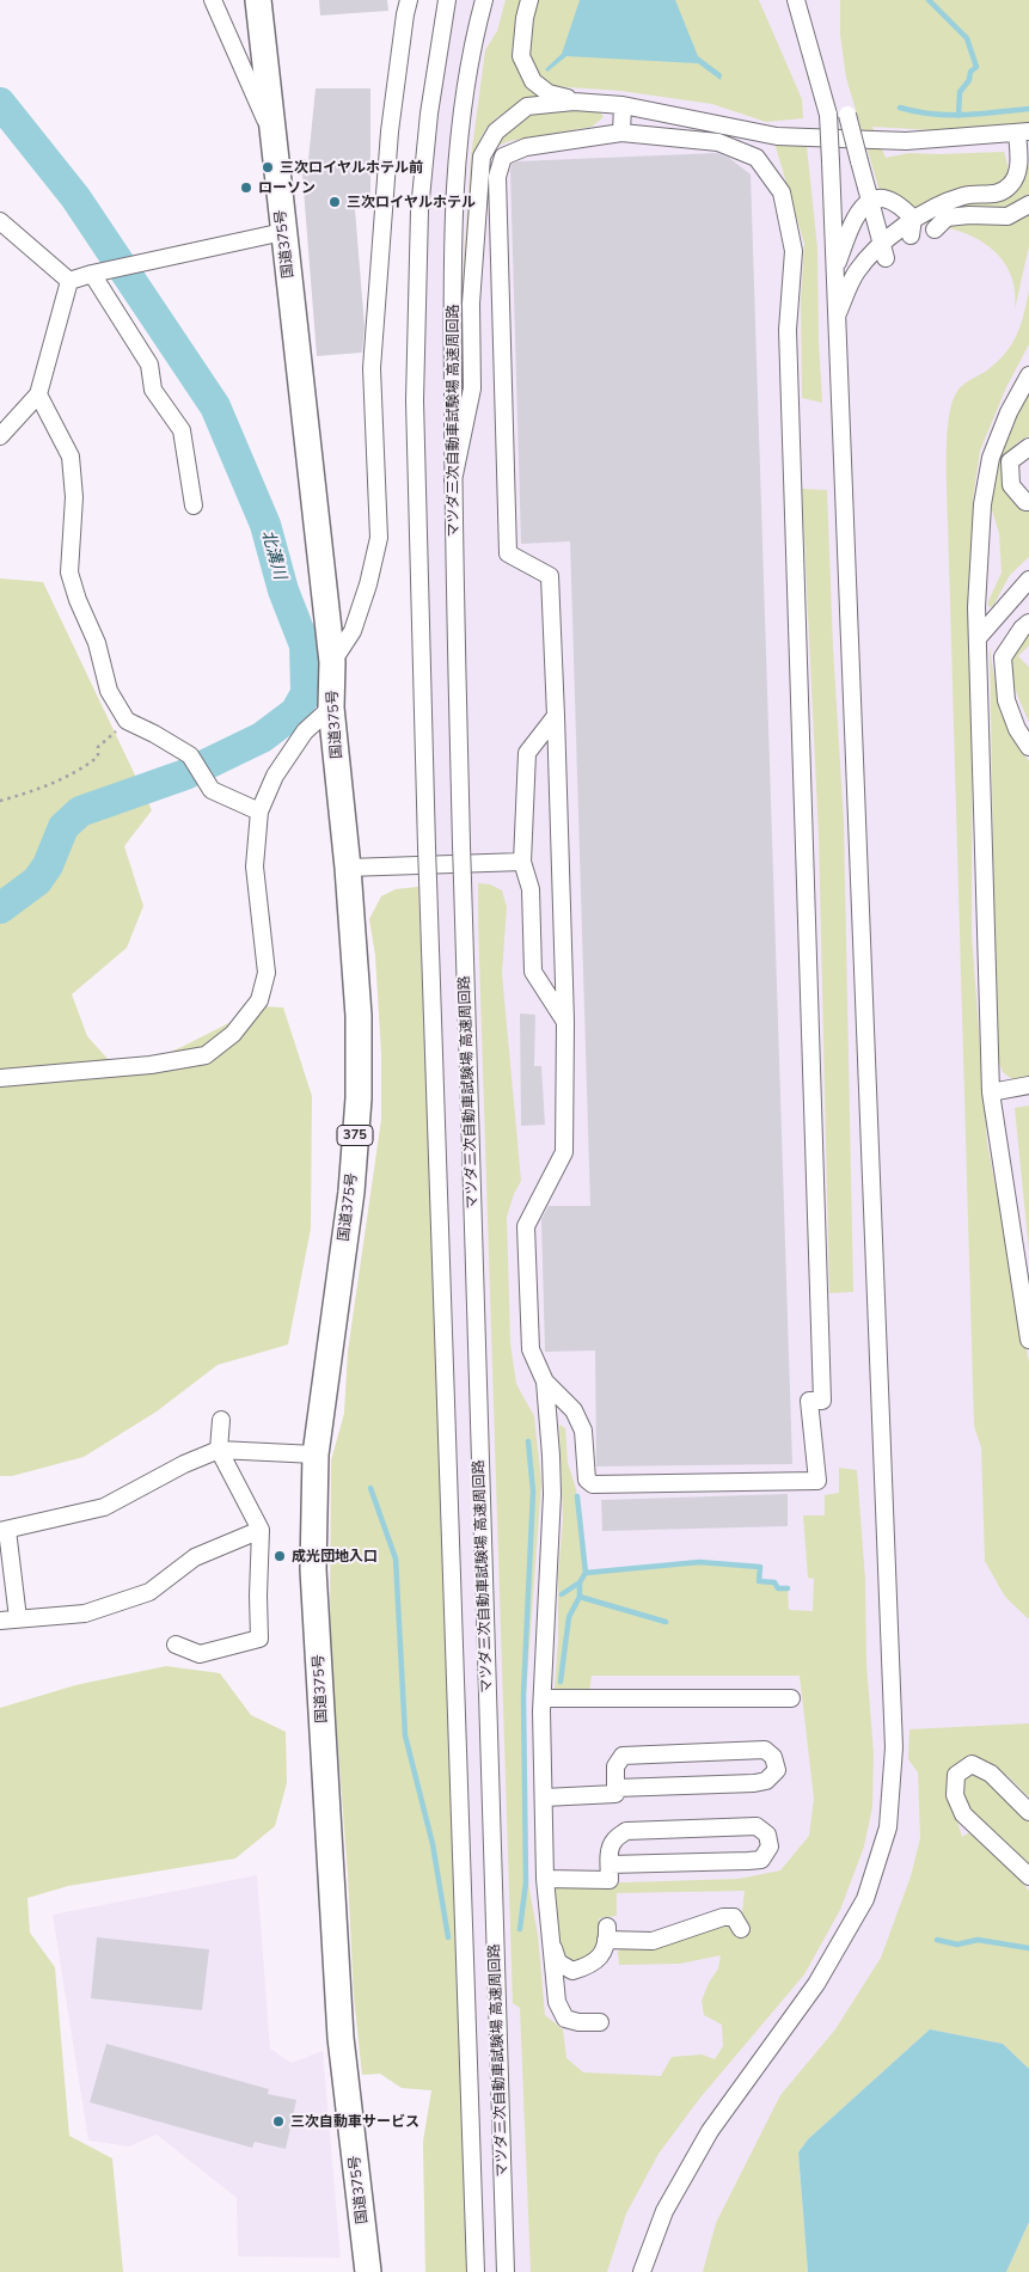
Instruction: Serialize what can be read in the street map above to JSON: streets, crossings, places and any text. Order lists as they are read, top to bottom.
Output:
{
  "streets": {
    "highway": ["国道375号", "375"],
    "street": ["マツダ三次自動車試験場 高速周回路"]
  },
  "water": ["北溝川"],
  "places": [
    "三次ロイヤルホテル前",
    "ローソン",
    "三次ロイヤルホテル",
    "成光団地入口",
    "三次自動車サービス"
  ]
}
